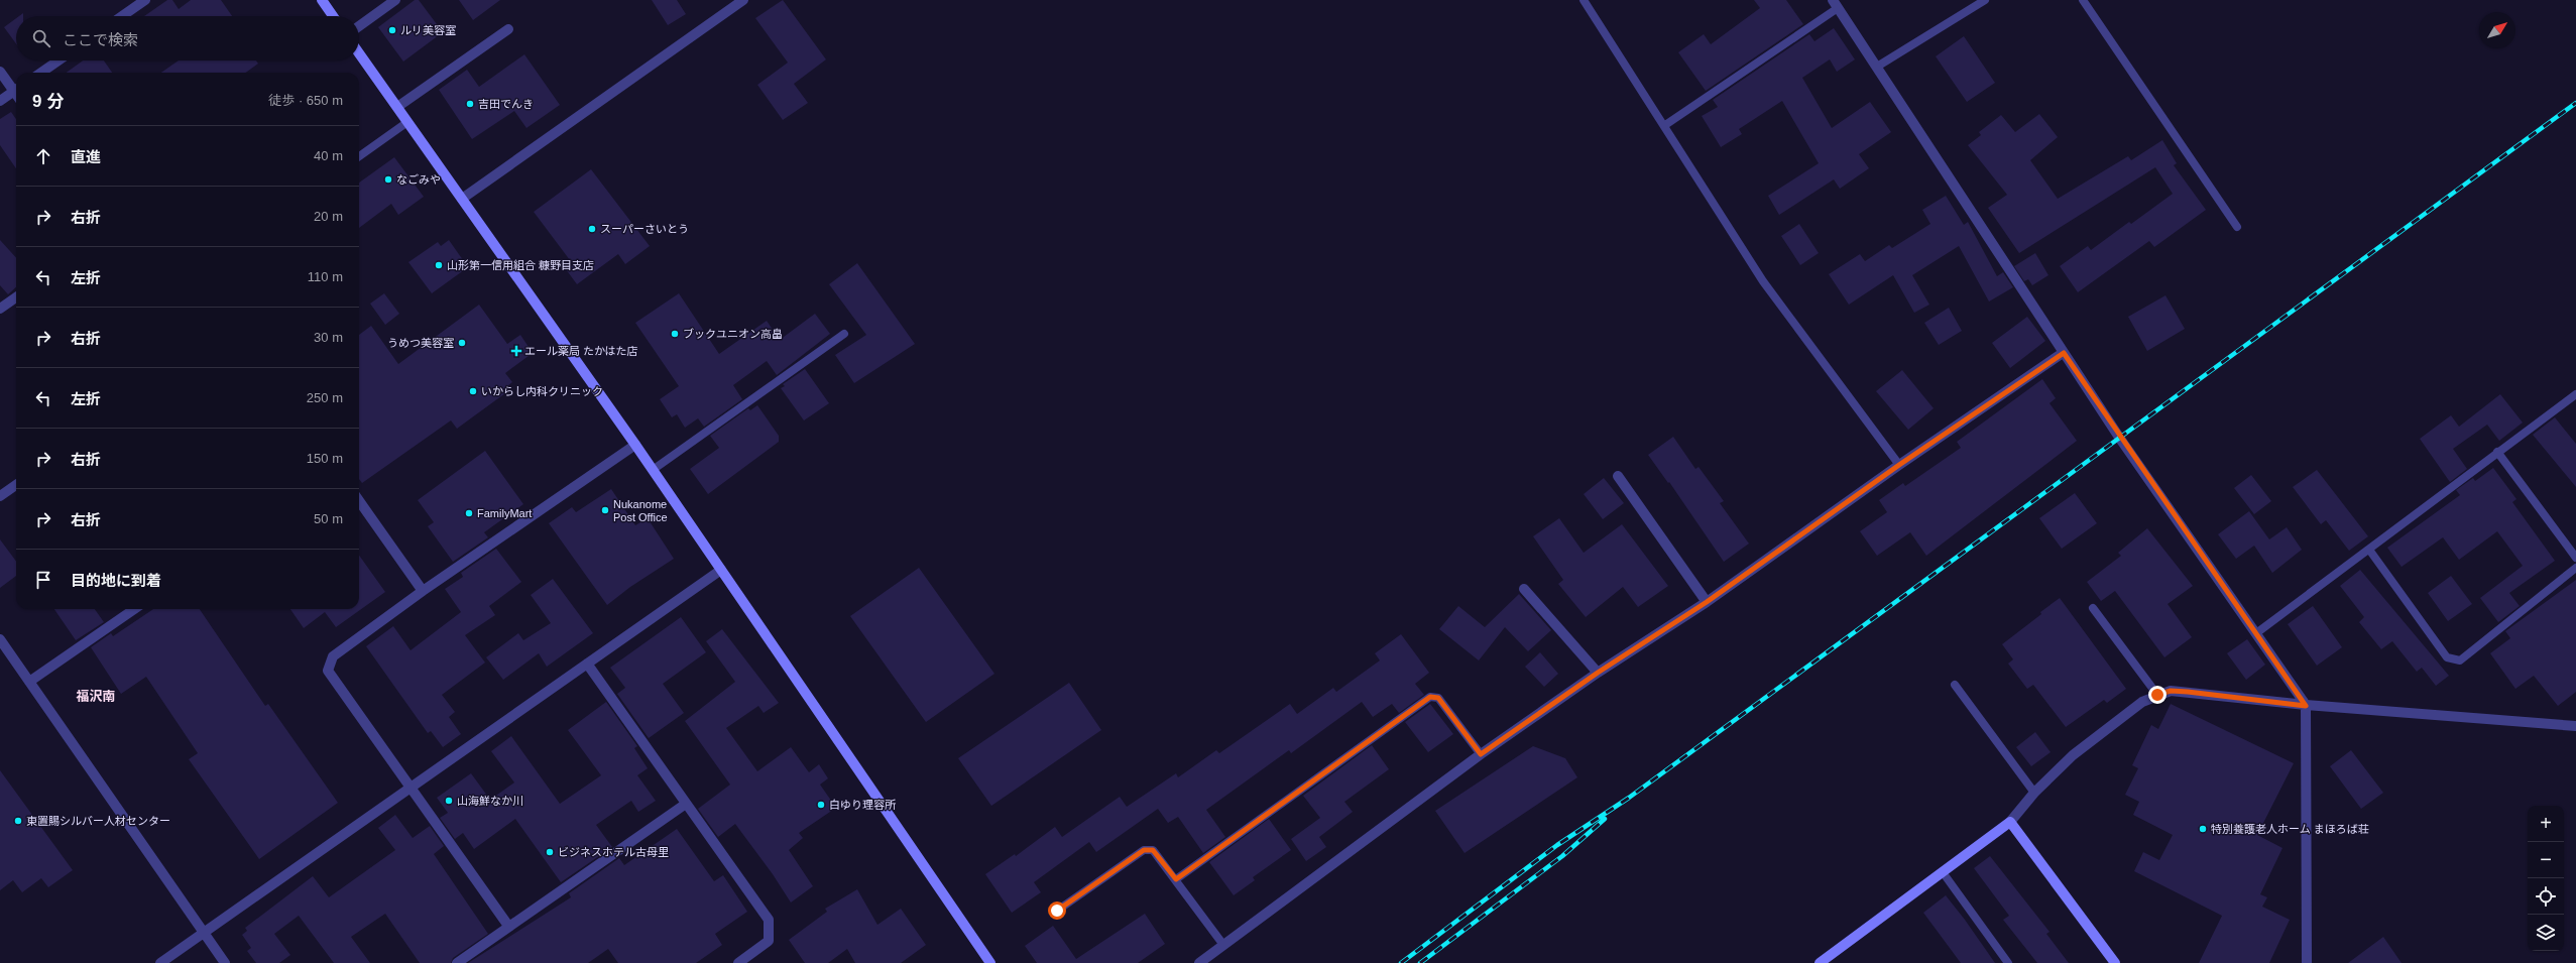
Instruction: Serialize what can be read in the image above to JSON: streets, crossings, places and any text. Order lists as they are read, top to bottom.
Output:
{
  "districts": ["福沢南"],
  "places": {
    "other": [
      "ルリ美容室",
      "吉田でんき",
      "なごみや",
      "スーパーさいとう",
      "山形第一信用組合 糠野目支店",
      "ブックユニオン高畠",
      "うめつ美容室",
      "いからし内科クリニック",
      "Nukanome Post Office",
      "FamilyMart",
      "山海鮮なか川",
      "白ゆり理容所",
      "東置賜シルバー人材センター",
      "特別養護老人ホーム まほろば荘",
      "ビジネスホテル古母里"
    ],
    "health": ["エール薬局 たかはた店"]
  },
  "north": "top right",
  "page": {
    "search": "ここで検索",
    "heading": ["9 分", "徒歩 · 650 m"],
    "list": [
      ["直進", "40 m"],
      ["右折", "20 m"],
      ["左折", "110 m"],
      ["右折", "30 m"],
      ["左折", "250 m"],
      ["右折", "150 m"],
      ["右折", "50 m"],
      "目的地に到着"
    ],
    "map_buttons": ["+", "−"]
  }
}
